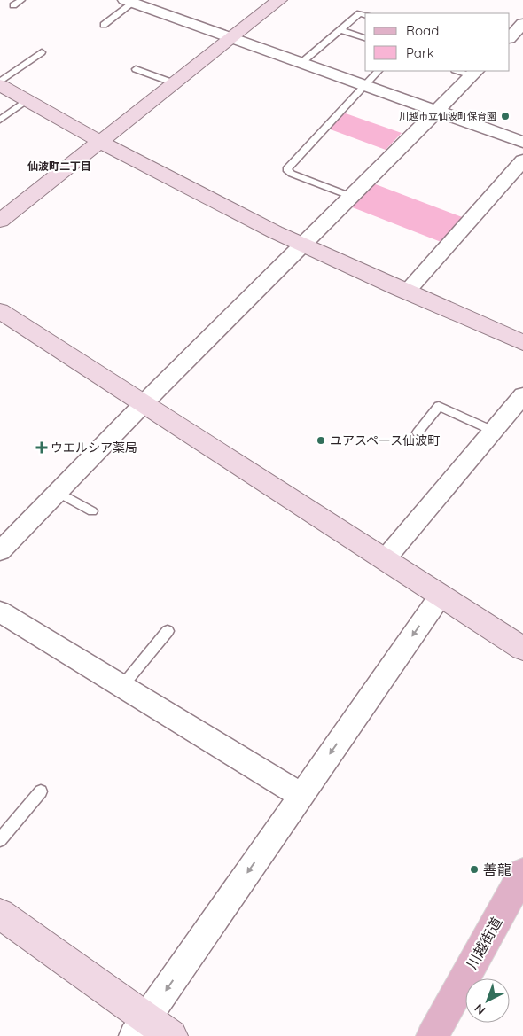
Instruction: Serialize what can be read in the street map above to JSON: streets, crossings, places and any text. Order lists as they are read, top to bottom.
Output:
{
  "streets": {
    "main road": ["川越街道"]
  },
  "districts": ["仙波町二丁目"],
  "places": {
    "other": ["川越市立仙波町保育園", "ユアスペース仙波町", "善龍"],
    "health": ["ウエルシア薬局"]
  },
  "legend": ["Road", "Park"],
  "north": "bottom left"
}
